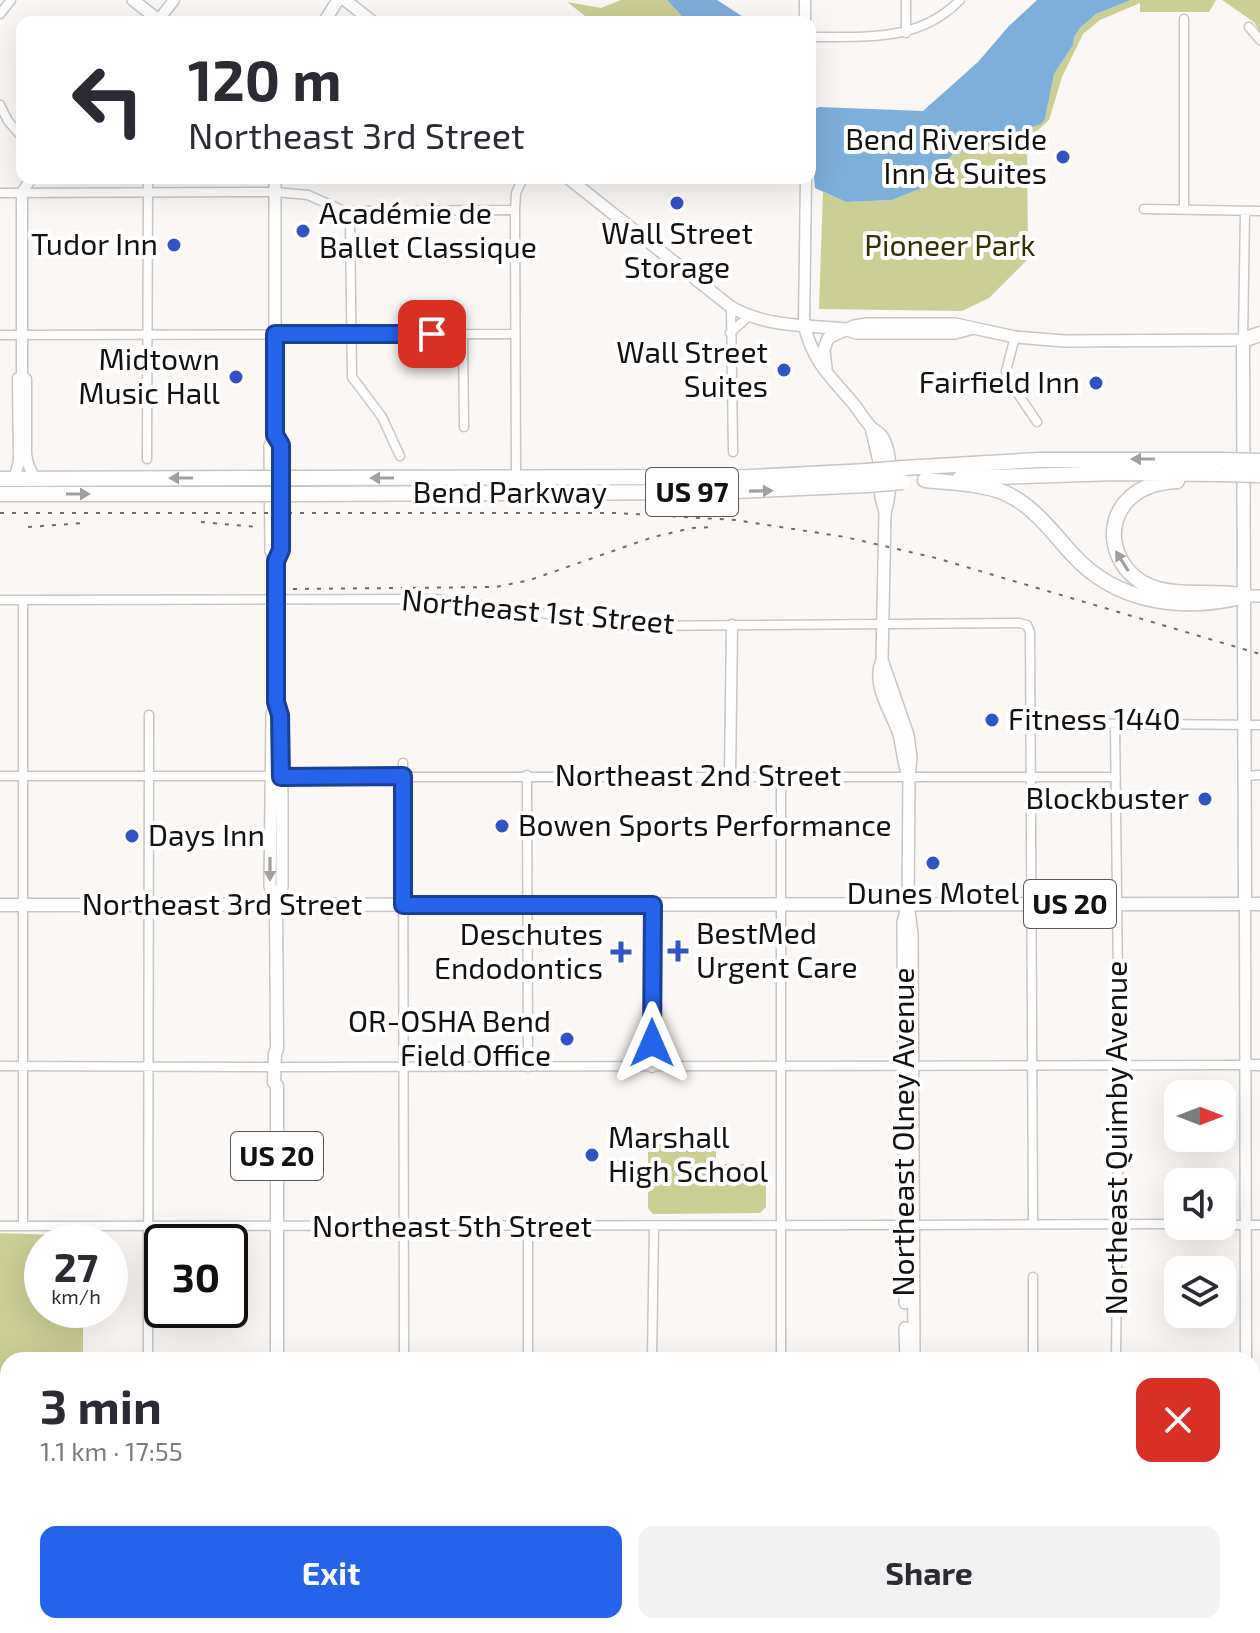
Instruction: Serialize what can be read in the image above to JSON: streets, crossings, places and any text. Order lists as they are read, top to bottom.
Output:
{
  "streets": {
    "highway": ["US 97", "Bend Parkway"],
    "main road": ["US 20", "Northeast 3rd Street", "Northeast Olney Avenue"],
    "street": [
      "Northeast 1st Street",
      "Northeast 2nd Street",
      "Northeast Quimby Avenue",
      "Northeast 5th Street"
    ]
  },
  "crossings": [
    ["Bend Parkway", "Northeast Olney Avenue"],
    ["Northeast 1st Street", "Northeast Olney Avenue"],
    ["Northeast 2nd Street", "Northeast Olney Avenue"],
    ["Northeast 2nd Street", "Northeast Quimby Avenue"],
    ["US 20", "Northeast 3rd Street"],
    ["US 20", "Northeast 5th Street"],
    ["Northeast 3rd Street", "Northeast Olney Avenue"],
    ["Northeast 3rd Street", "Northeast Quimby Avenue"],
    ["Northeast Olney Avenue", "Northeast 5th Street"],
    ["Northeast Quimby Avenue", "Northeast 5th Street"]
  ],
  "parks": ["Pioneer Park"],
  "places": {
    "other": [
      "Bend Riverside Inn & Suites",
      "Wall Street Storage",
      "Académie de Ballet Classique",
      "Tudor Inn",
      "Wall Street Suites",
      "Midtown Music Hall",
      "Fairfield Inn",
      "Fitness 1440",
      "Blockbuster",
      "Bowen Sports Performance",
      "Days Inn",
      "Dunes Motel",
      "OR-OSHA Bend Field Office",
      "Marshall High School"
    ],
    "health": ["BestMed Urgent Care", "Deschutes Endodontics"]
  },
  "north": "right",
  "page": {
    "turn": ["120 m", "Northeast 3rd Street"],
    "speed": "27 km/h",
    "limit": "30",
    "heading": ["3 min", "1.1 km · 17:55"],
    "buttons": ["Exit", "Share"]
  }
}
